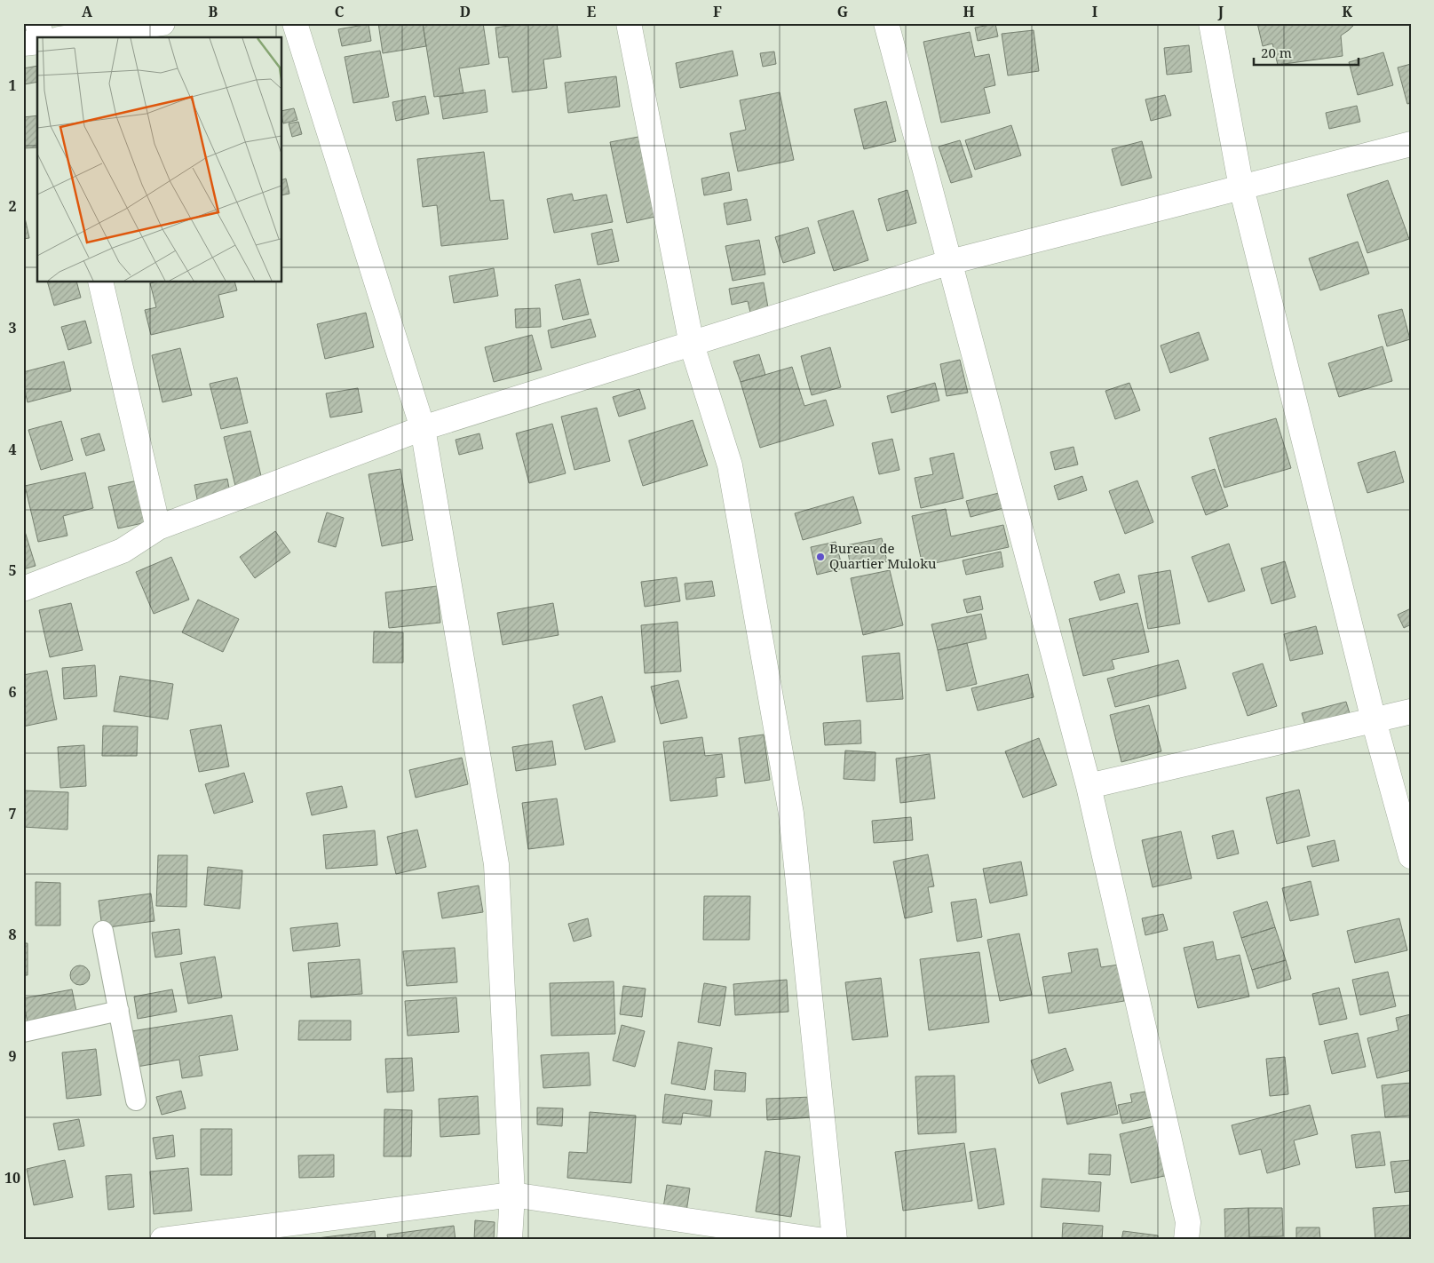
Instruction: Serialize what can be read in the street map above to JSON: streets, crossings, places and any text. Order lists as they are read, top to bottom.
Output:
{
  "places": ["Bureau de Quartier Muloku"],
  "scale_bar": "20 m",
  "grid": {
    "columns": [
      "A",
      "B",
      "C",
      "D",
      "E",
      "F",
      "G",
      "H",
      "I",
      "J",
      "K"
    ],
    "rows": [
      "1",
      "2",
      "3",
      "4",
      "5",
      "6",
      "7",
      "8",
      "9",
      "10"
    ]
  }
}
